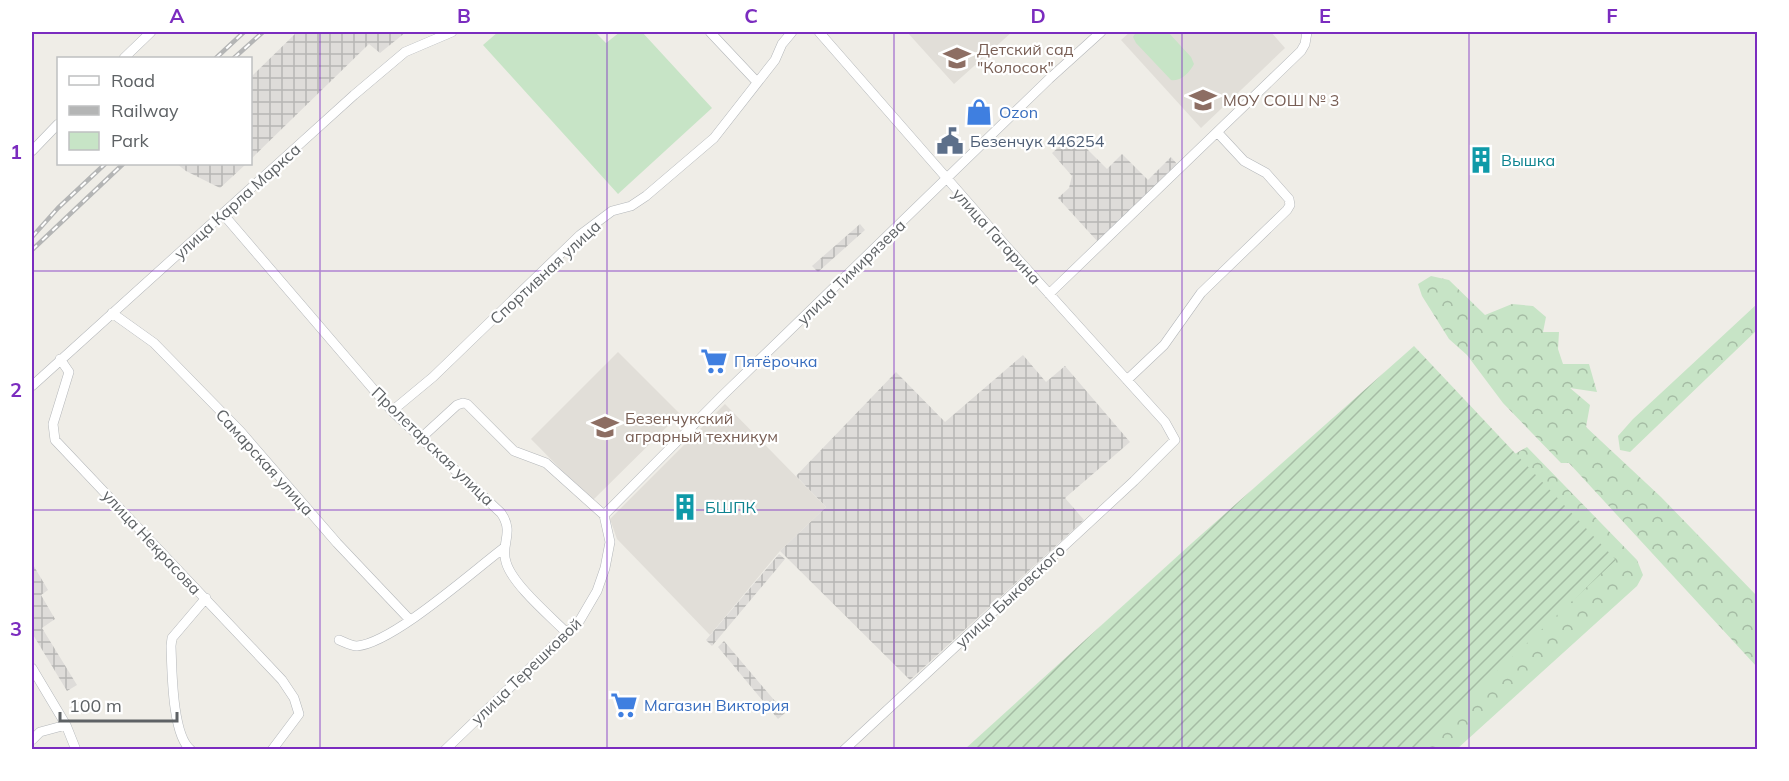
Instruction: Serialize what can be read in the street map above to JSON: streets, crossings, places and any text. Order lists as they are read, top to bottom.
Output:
{
  "streets": {
    "street": [
      "улица Карла Маркса",
      "улица Гагарина",
      "Спортивная улица",
      "улица Тимирязева",
      "Пролетарская улица",
      "Самарская улица",
      "улица Некрасова",
      "улица Быковского",
      "улица Терешковой"
    ]
  },
  "crossings": [
    ["улица Карла Маркса", "Пролетарская улица"],
    ["улица Карла Маркса", "Самарская улица"],
    ["улица Карла Маркса", "улица Некрасова"],
    ["улица Гагарина", "улица Тимирязева"],
    ["улица Гагарина", "улица Быковского"],
    ["Спортивная улица", "Пролетарская улица"],
    ["улица Тимирязева", "улица Терешковой"],
    ["Пролетарская улица", "улица Терешковой"]
  ],
  "places": {
    "school or university": ["Детский сад \"Колосок\"", "МОУ СОШ № 3", "Безенчукский аграрный техникум"],
    "shop": ["Ozon"],
    "public building": ["Безенчук 446254"],
    "building": ["Вышка", "БШПК"],
    "supermarket": ["Пятёрочка", "Магазин Виктория"]
  },
  "legend": ["Road", "Railway", "Park"],
  "scale_bar": "100 m",
  "grid": {
    "columns": [
      "A",
      "B",
      "C",
      "D",
      "E",
      "F"
    ],
    "rows": ["1", "2", "3"]
  }
}
